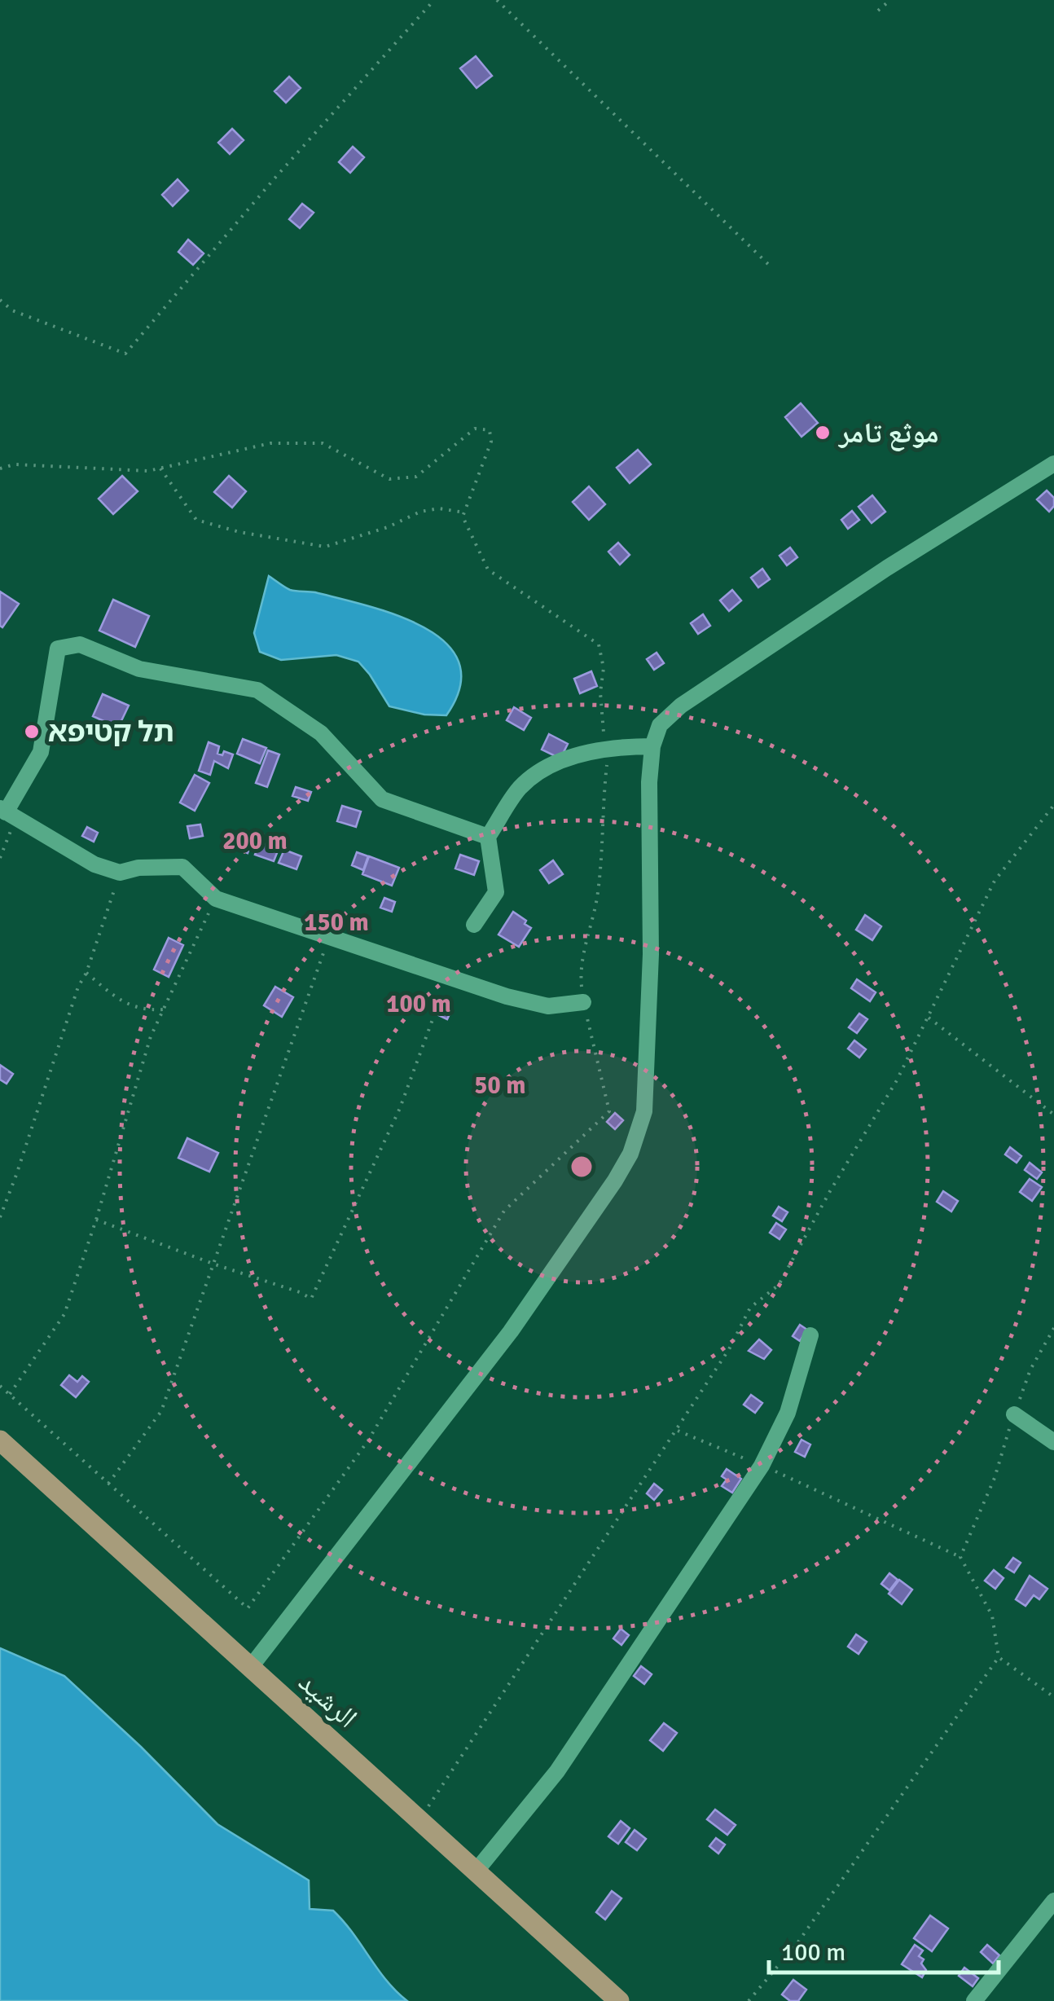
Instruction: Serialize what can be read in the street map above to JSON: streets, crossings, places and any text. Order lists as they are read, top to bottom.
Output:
{
  "streets": {
    "main road": ["الرشيد"]
  },
  "places": ["موثع تامر", "תל קטיפא"],
  "scale_bar": "100 m",
  "rings": [
    "200 m",
    "150 m",
    "100 m",
    "50 m"
  ]
}
